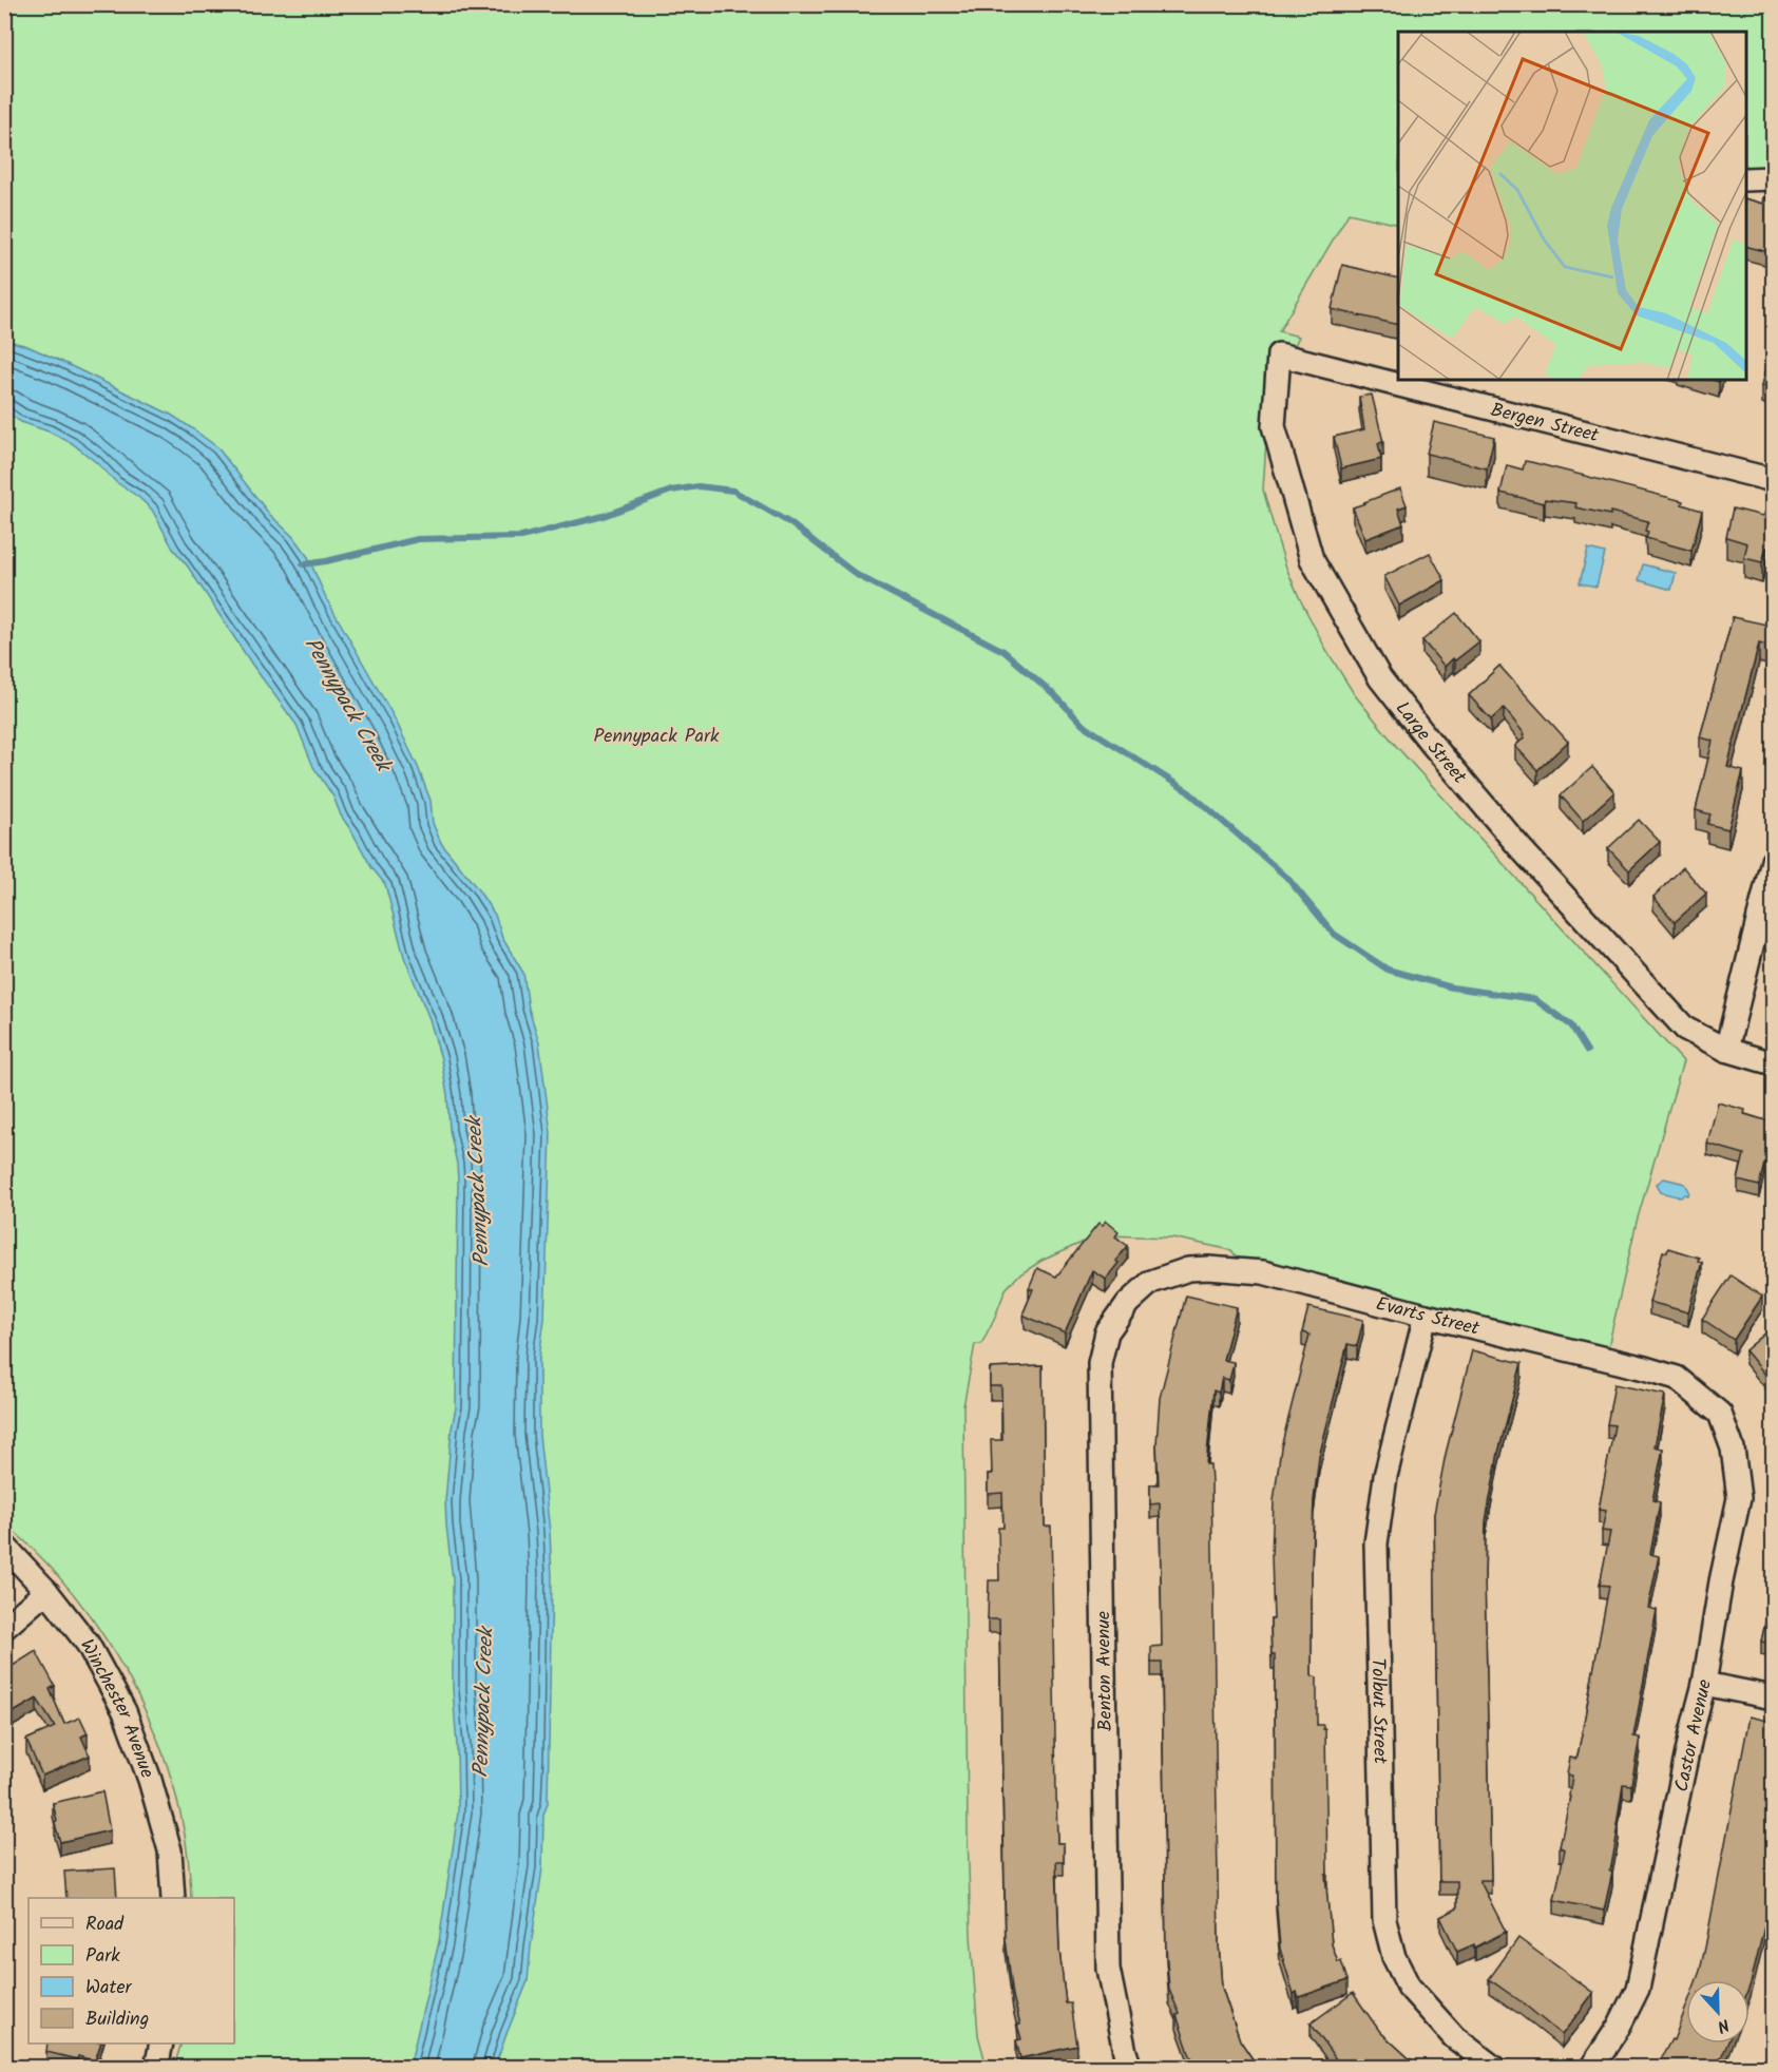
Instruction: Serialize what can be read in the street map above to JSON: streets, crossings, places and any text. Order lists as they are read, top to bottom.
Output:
{
  "streets": {
    "street": [
      "Bergen Street",
      "Large Street",
      "Evarts Street",
      "Benton Avenue",
      "Winchester Avenue",
      "Tolbut Street",
      "Castor Avenue"
    ]
  },
  "crossings": [
    ["Bergen Street", "Large Street"],
    ["Evarts Street", "Benton Avenue"],
    ["Evarts Street", "Tolbut Street"],
    ["Evarts Street", "Castor Avenue"]
  ],
  "water": ["Pennypack Creek"],
  "parks": ["Pennypack Park"],
  "legend": [
    "Road",
    "Park",
    "Water",
    "Building"
  ],
  "north": "bottom"
}
